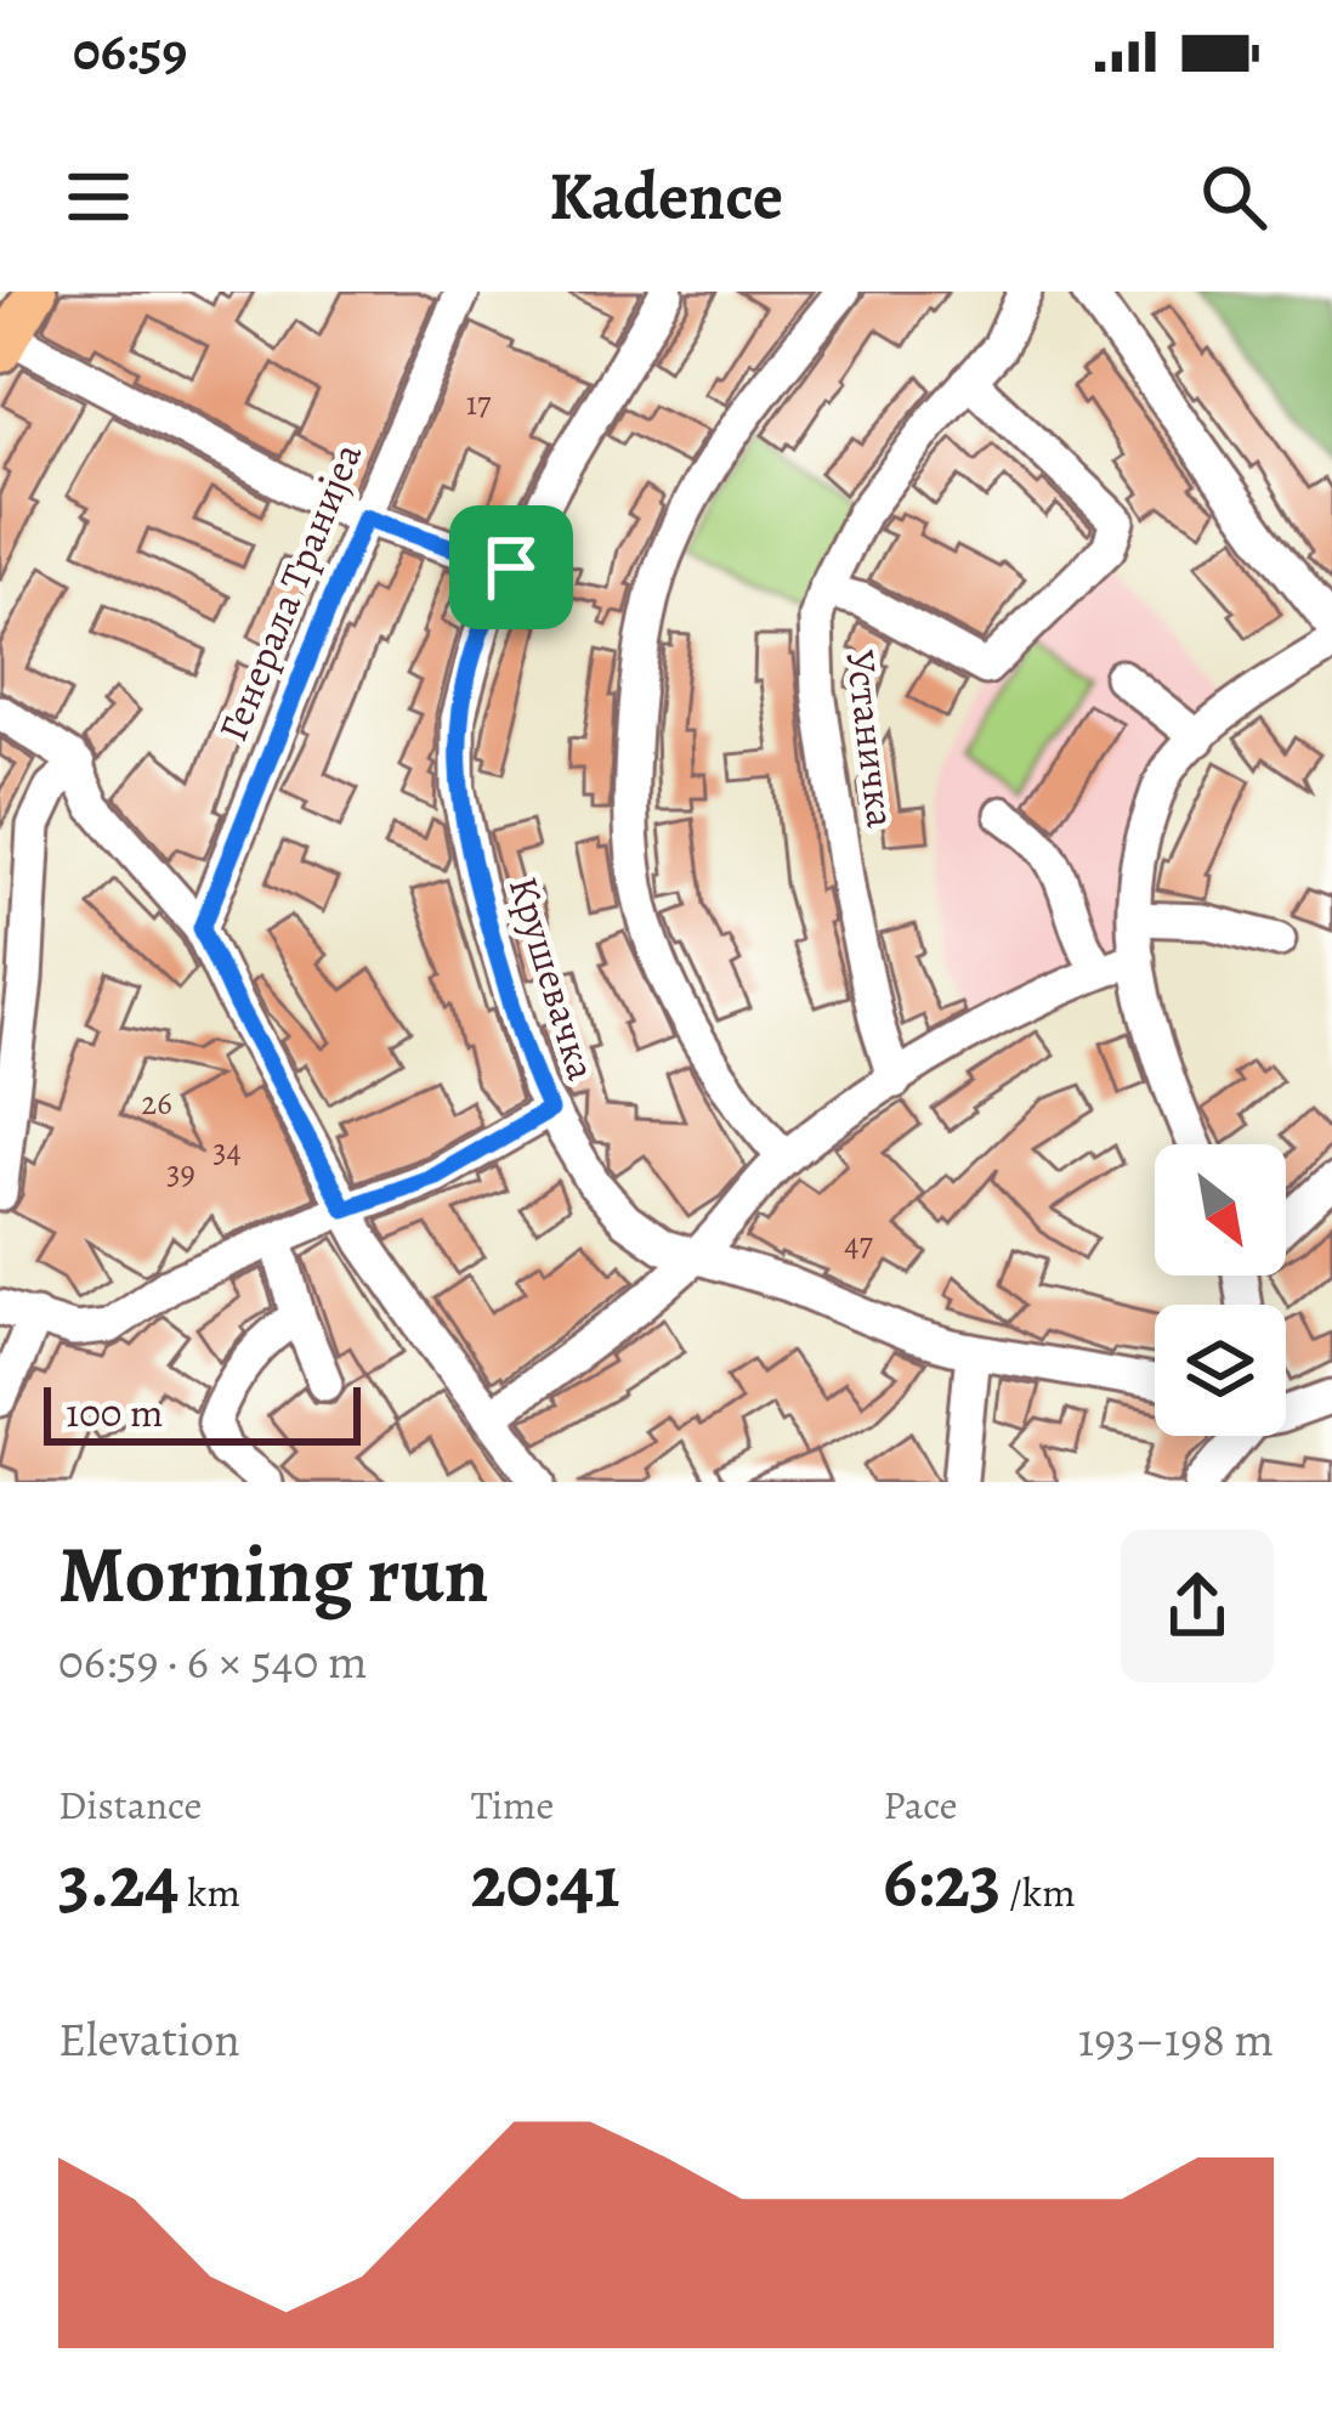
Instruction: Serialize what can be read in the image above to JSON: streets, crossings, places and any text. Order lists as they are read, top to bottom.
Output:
{
  "streets": {
    "street": ["Генерала Транијеа", "Устаничка", "Крушевачка"]
  },
  "house_numbers": [
    "17",
    "26",
    "34",
    "39",
    "47"
  ],
  "scale_bar": "100 m",
  "north": "bottom right",
  "page": {
    "status": "06:59",
    "header": "Kadence",
    "scale": "100 m",
    "heading": ["Morning run", "06:59 · 6 × 540 m"],
    "stats": [
      ["Distance", "3.24 km"],
      ["Time", "20:41"],
      ["Pace", "6:23 /km"]
    ],
    "chart": ["Elevation", "193–198 m"]
  }
}
